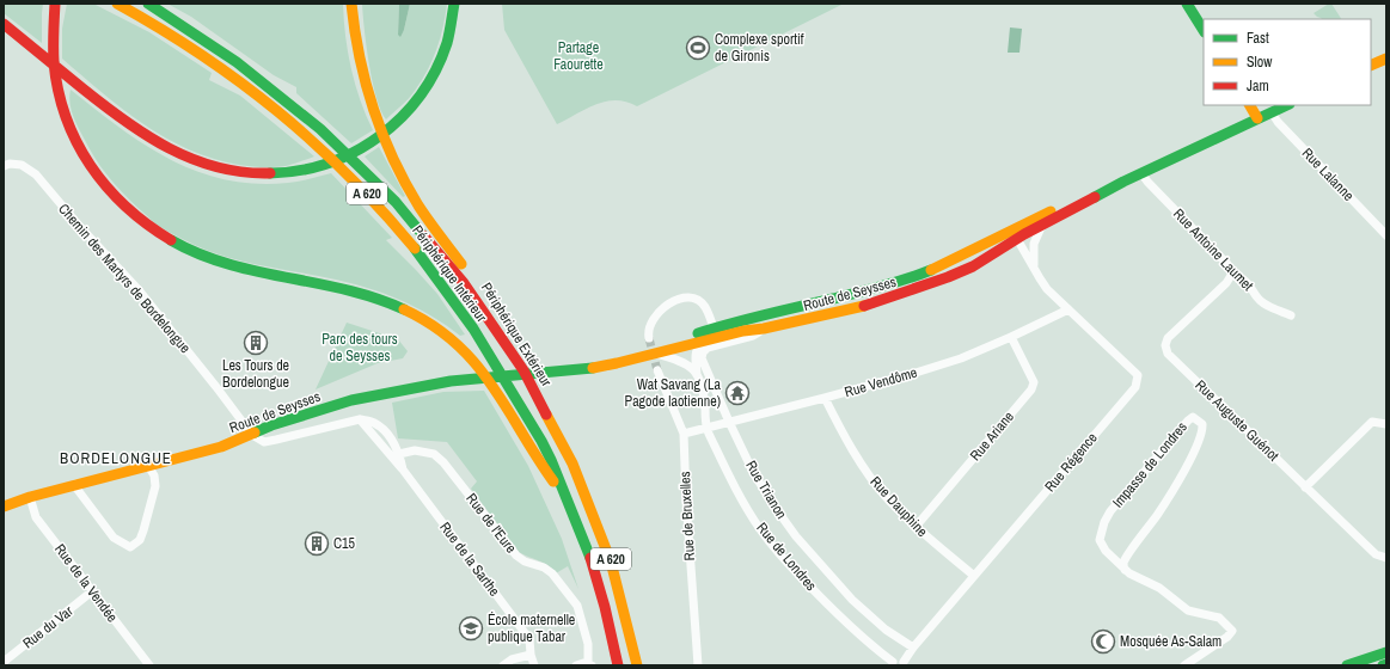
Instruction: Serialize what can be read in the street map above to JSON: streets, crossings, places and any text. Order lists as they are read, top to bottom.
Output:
{
  "streets": {
    "main road": [
      "A 620",
      "Périphérique Intérieur",
      "Route de Seysses",
      "Périphérique Extérieur"
    ],
    "street": [
      "Rue Lalanne",
      "Rue Antoine Laumet",
      "Chemin des Martyrs de Bordelongue",
      "Rue Vendôme",
      "Rue Auguste Guénot",
      "Rue Ariane",
      "Rue Régence",
      "Impasse de Londres",
      "Rue Trianon",
      "Rue Dauphine",
      "Rue de Bruxelles",
      "Rue de l'Eure",
      "Rue de Londres",
      "Rue de la Sarthe",
      "Rue de la Vendée",
      "Rue du Var"
    ]
  },
  "crossings": [
    ["Rue Lalanne", "Route de Seysses"],
    ["Rue Antoine Laumet", "Route de Seysses"],
    ["Rue Antoine Laumet", "Rue Auguste Guénot"],
    ["Chemin des Martyrs de Bordelongue", "Route de Seysses"],
    ["Route de Seysses", "Rue Régence"],
    ["Route de Seysses", "Rue Trianon"],
    ["Route de Seysses", "Rue de Londres"],
    ["Route de Seysses", "Rue de la Vendée"],
    ["Rue Vendôme", "Rue Ariane"],
    ["Rue Vendôme", "Rue Régence"],
    ["Rue Vendôme", "Rue Trianon"],
    ["Rue Vendôme", "Rue Dauphine"],
    ["Rue Vendôme", "Rue de Bruxelles"],
    ["Rue Vendôme", "Rue de Londres"],
    ["Rue Ariane", "Rue Dauphine"],
    ["Rue Régence", "Rue Trianon"],
    ["Rue Régence", "Rue Dauphine"],
    ["Rue de l'Eure", "Rue de la Sarthe"],
    ["Rue de la Vendée", "Rue du Var"]
  ],
  "districts": ["BORDELONGUE"],
  "parks": ["Partage Faourette", "Parc des tours de Seysses"],
  "places": {
    "sports": ["Complexe sportif de Gironis"],
    "building": ["Les Tours de Bordelongue", "C15"],
    "temple": ["Wat Savang (La Pagode laotienne)"],
    "school or university": ["École maternelle publique Tabar"],
    "mosque": ["Mosquée As-Salam"]
  },
  "legend": ["Fast", "Slow", "Jam"]
}
